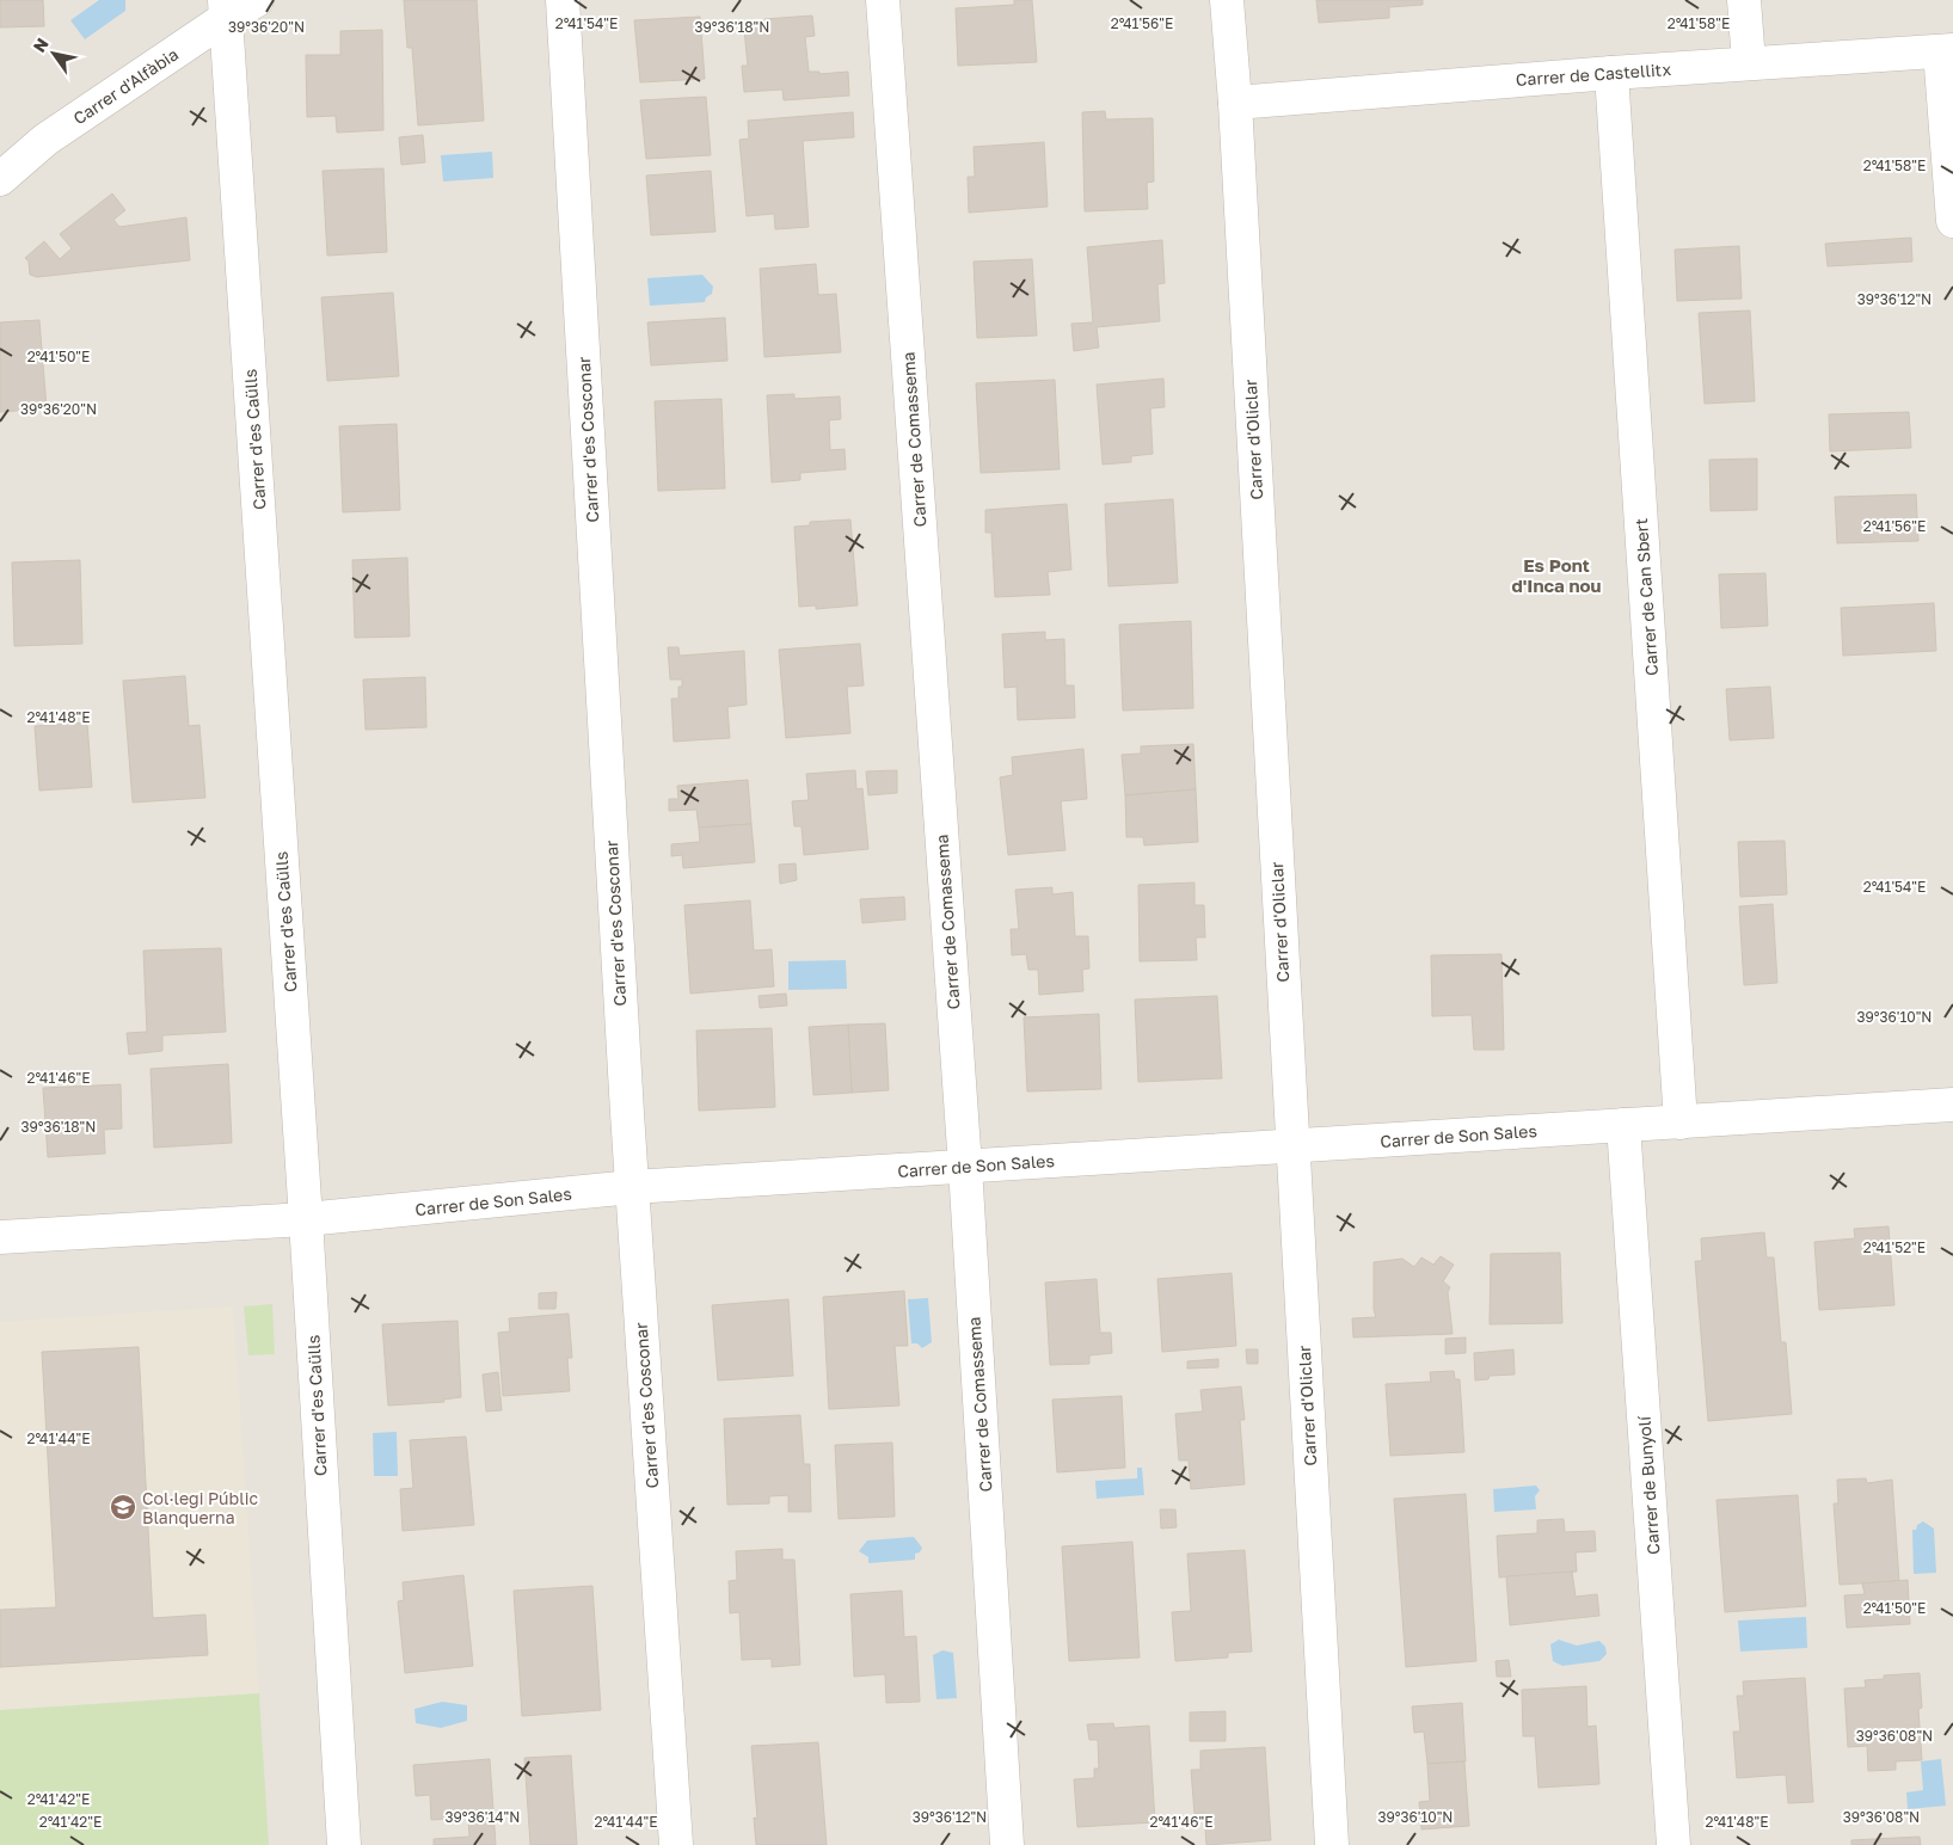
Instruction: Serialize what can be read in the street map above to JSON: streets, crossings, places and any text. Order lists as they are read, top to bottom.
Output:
{
  "streets": {
    "street": [
      "Carrer de Castellitx",
      "Carrer d'Alfàbia",
      "Carrer d'es Caülls",
      "Carrer d'es Cosconar",
      "Carrer de Comassema",
      "Carrer d'Oliclar",
      "Carrer de Can Sbert",
      "Carrer de Son Sales",
      "Carrer de Bunyolí"
    ]
  },
  "crossings": [
    ["Carrer de Castellitx", "Carrer d'Oliclar"],
    ["Carrer de Castellitx", "Carrer de Can Sbert"],
    ["Carrer d'Alfàbia", "Carrer d'es Caülls"],
    ["Carrer d'es Caülls", "Carrer de Son Sales"],
    ["Carrer d'es Cosconar", "Carrer de Son Sales"],
    ["Carrer de Comassema", "Carrer de Son Sales"],
    ["Carrer d'Oliclar", "Carrer de Son Sales"],
    ["Carrer de Can Sbert", "Carrer de Son Sales"],
    ["Carrer de Son Sales", "Carrer de Bunyolí"]
  ],
  "districts": ["Es Pont d'Inca nou"],
  "places": {
    "school or university": ["Col·legi Públic Blanquerna"]
  },
  "north": "top left",
  "coordinates": [
    "2°41'54\"E",
    "2°41'56\"E",
    "2°41'58\"E",
    "39°36'20\"N",
    "39°36'18\"N",
    "39°36'12\"N",
    "2°41'50\"E",
    "2°41'48\"E",
    "39°36'10\"N",
    "2°41'46\"E",
    "2°41'52\"E",
    "2°41'44\"E",
    "39°36'08\"N",
    "2°41'42\"E",
    "39°36'14\"N"
  ]
}
